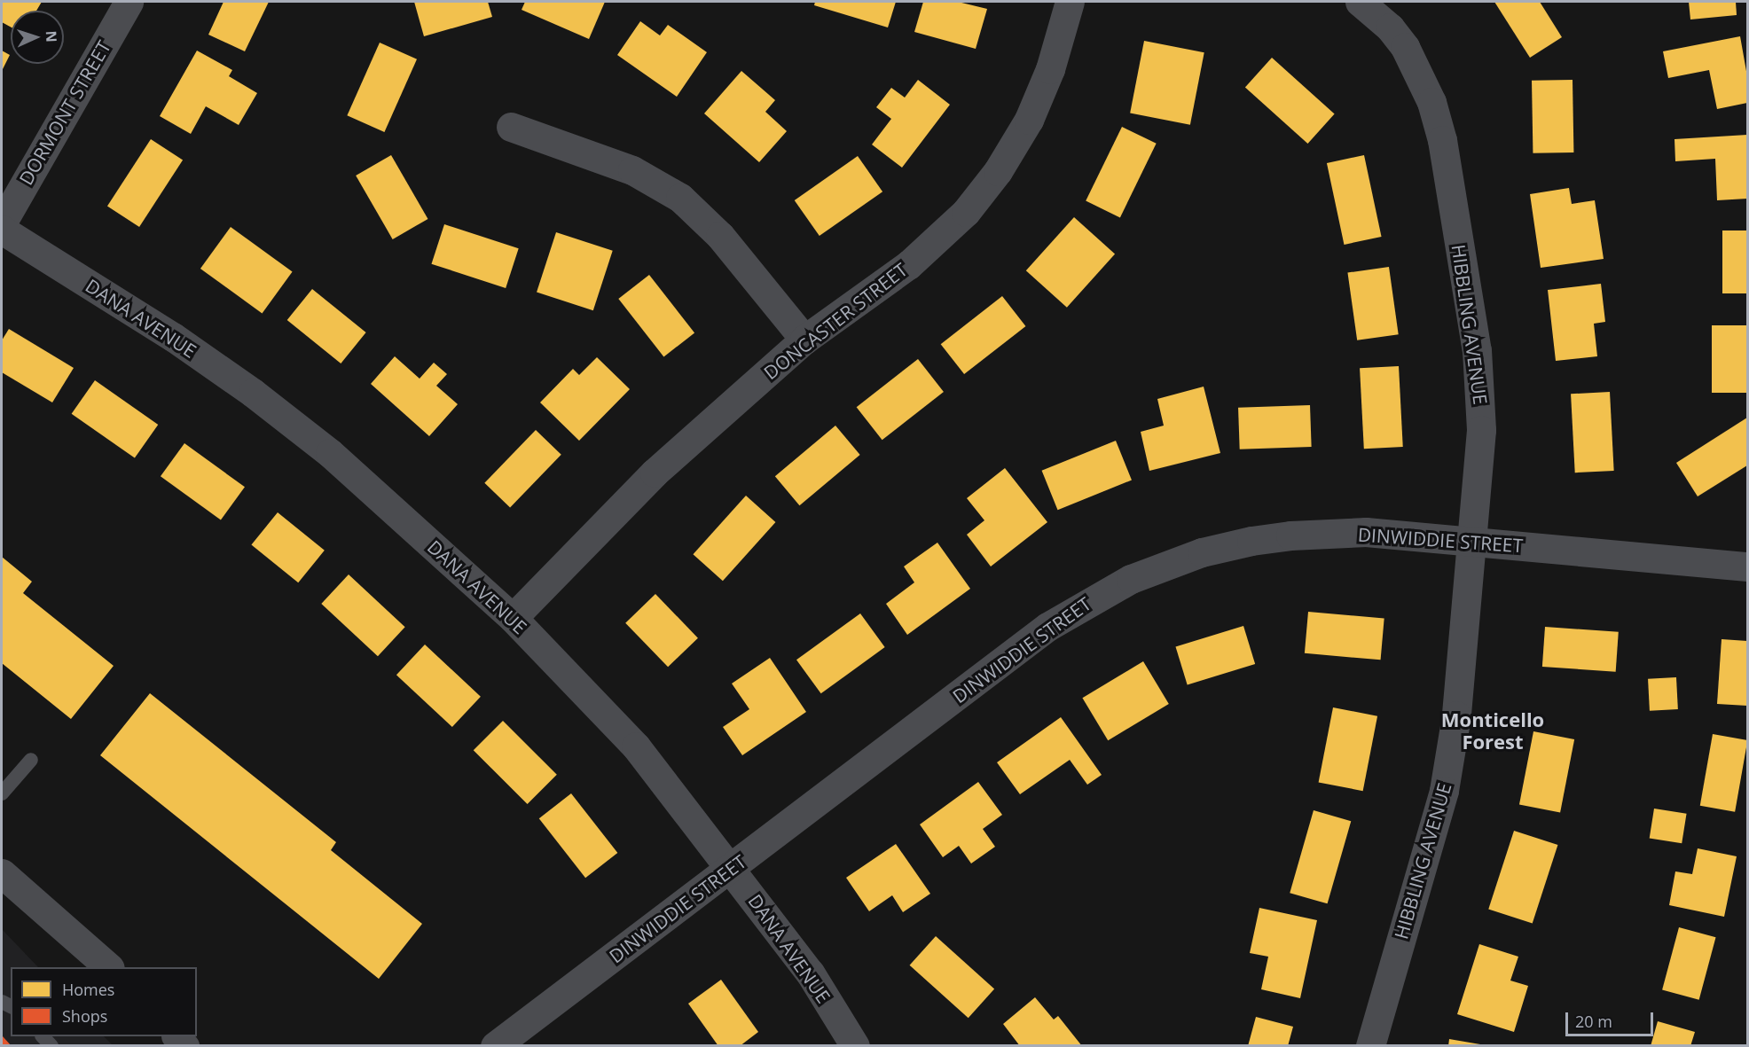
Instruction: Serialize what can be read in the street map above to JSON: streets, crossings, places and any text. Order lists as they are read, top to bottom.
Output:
{
  "streets": {
    "street": [
      "DORMONT STREET",
      "DANA AVENUE",
      "DONCASTER STREET",
      "HIBBLING AVENUE",
      "DINWIDDIE STREET"
    ]
  },
  "crossings": [
    ["DANA AVENUE", "DONCASTER STREET"],
    ["DANA AVENUE", "DINWIDDIE STREET"],
    ["HIBBLING AVENUE", "DINWIDDIE STREET"]
  ],
  "districts": ["Monticello Forest"],
  "legend": ["Homes", "Shops"],
  "scale_bar": "20 m",
  "north": "right"
}
